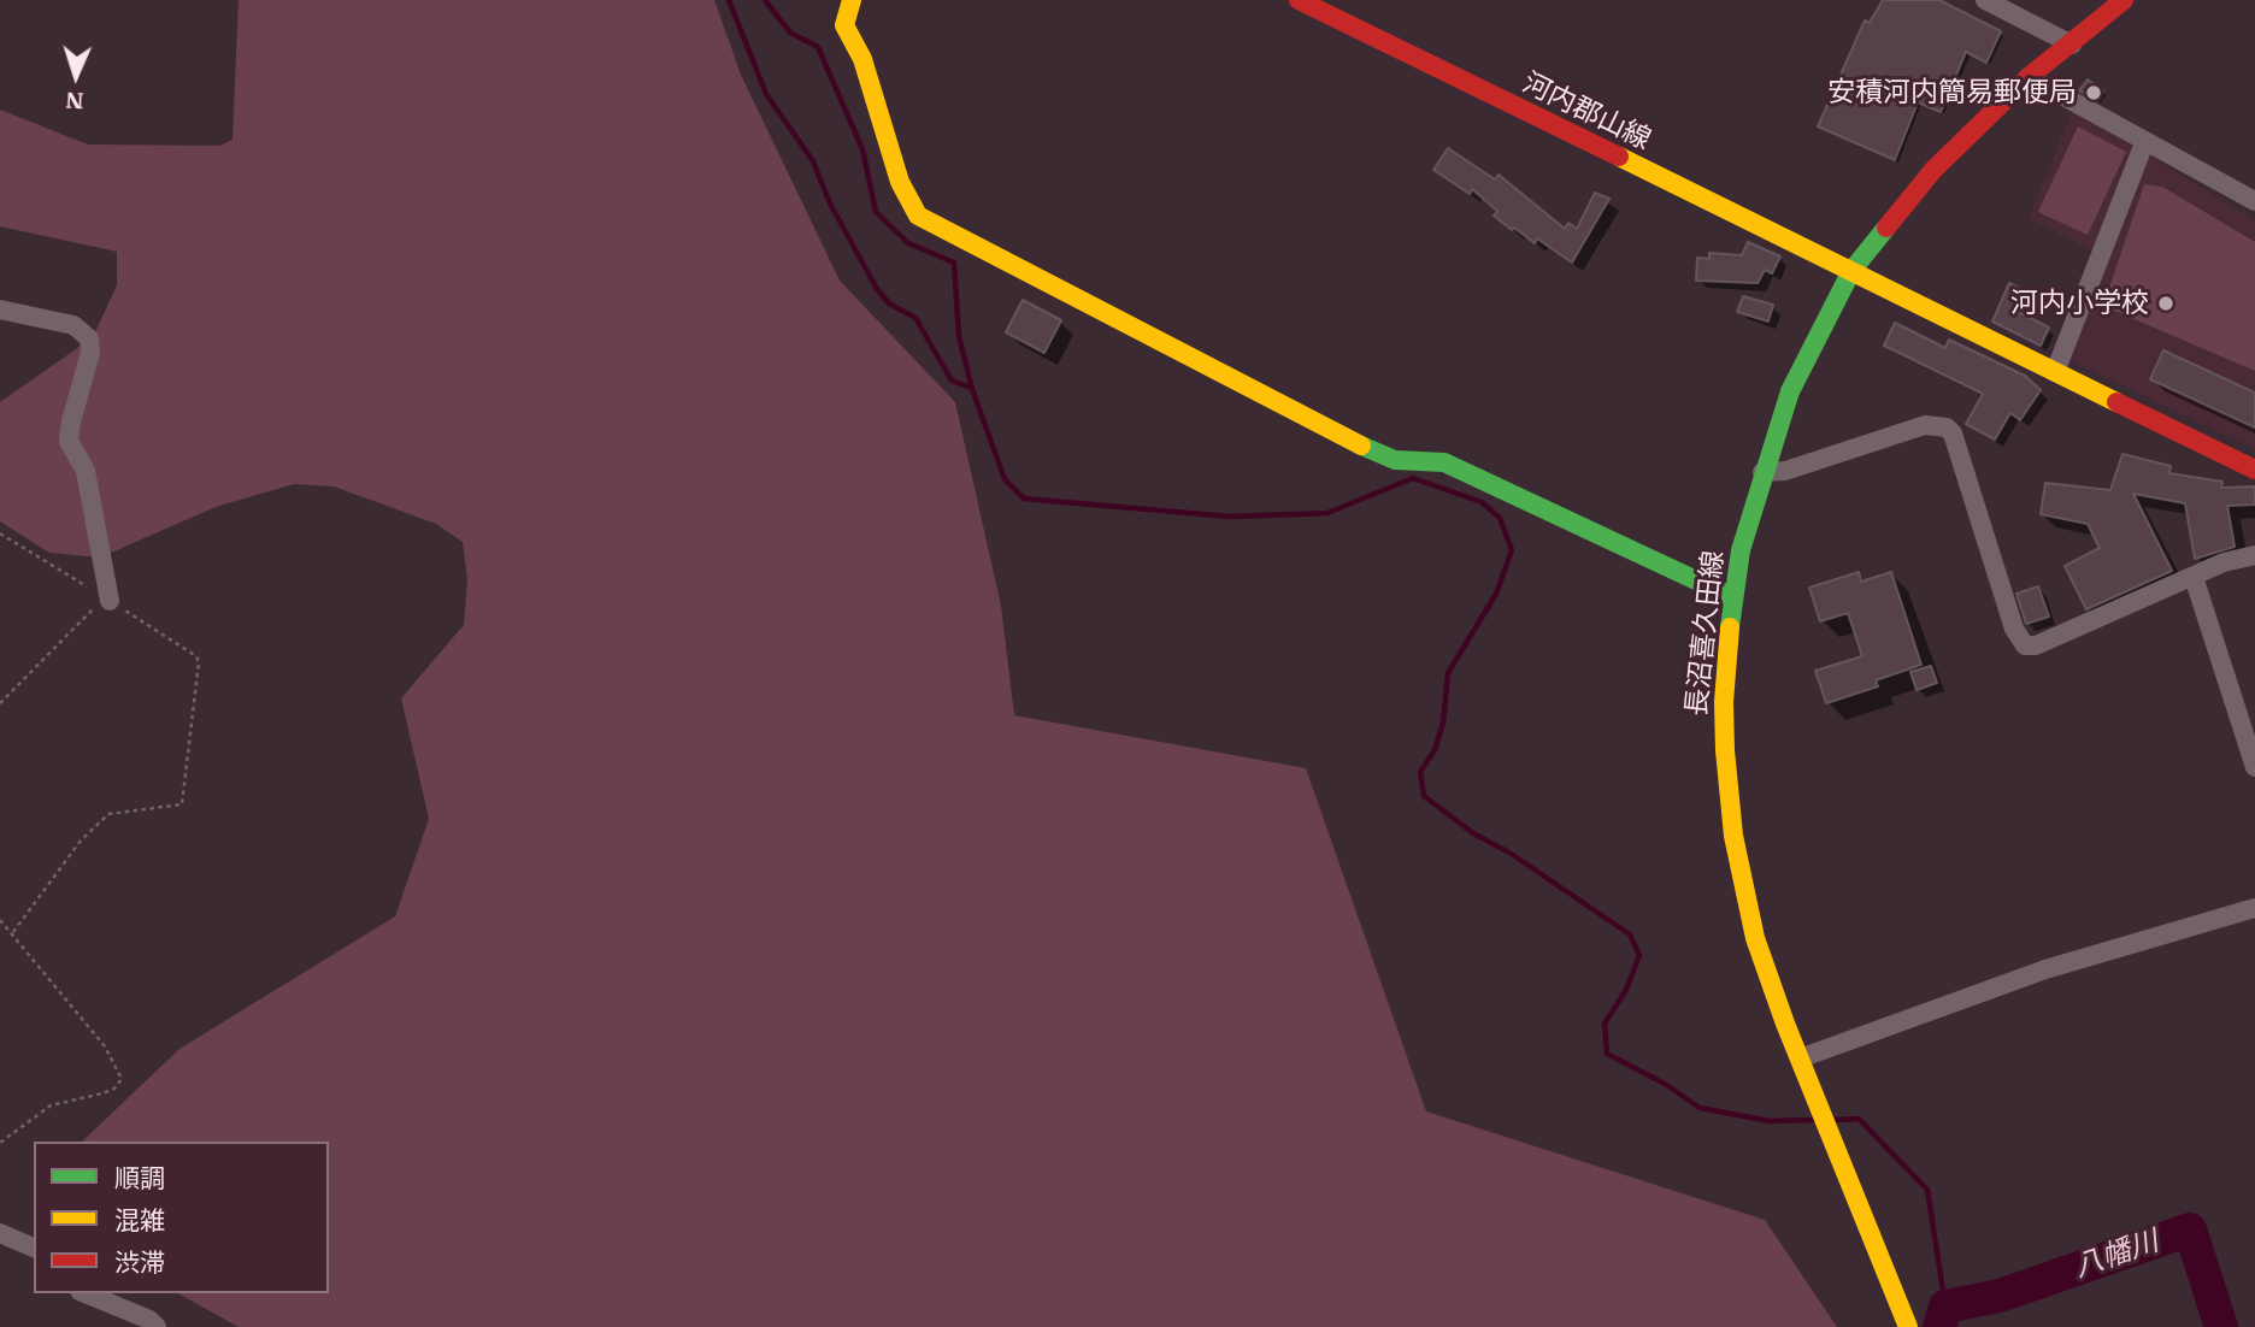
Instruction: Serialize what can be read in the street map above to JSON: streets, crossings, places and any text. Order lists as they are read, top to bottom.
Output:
{
  "streets": {
    "main road": ["河内郡山線", "長沼喜久田線"]
  },
  "crossings": [
    ["河内郡山線", "長沼喜久田線"]
  ],
  "water": ["八幡川"],
  "places": ["安積河内簡易郵便局", "河内小学校"],
  "legend": ["順調", "混雑", "渋滞"],
  "north": "bottom"
}
